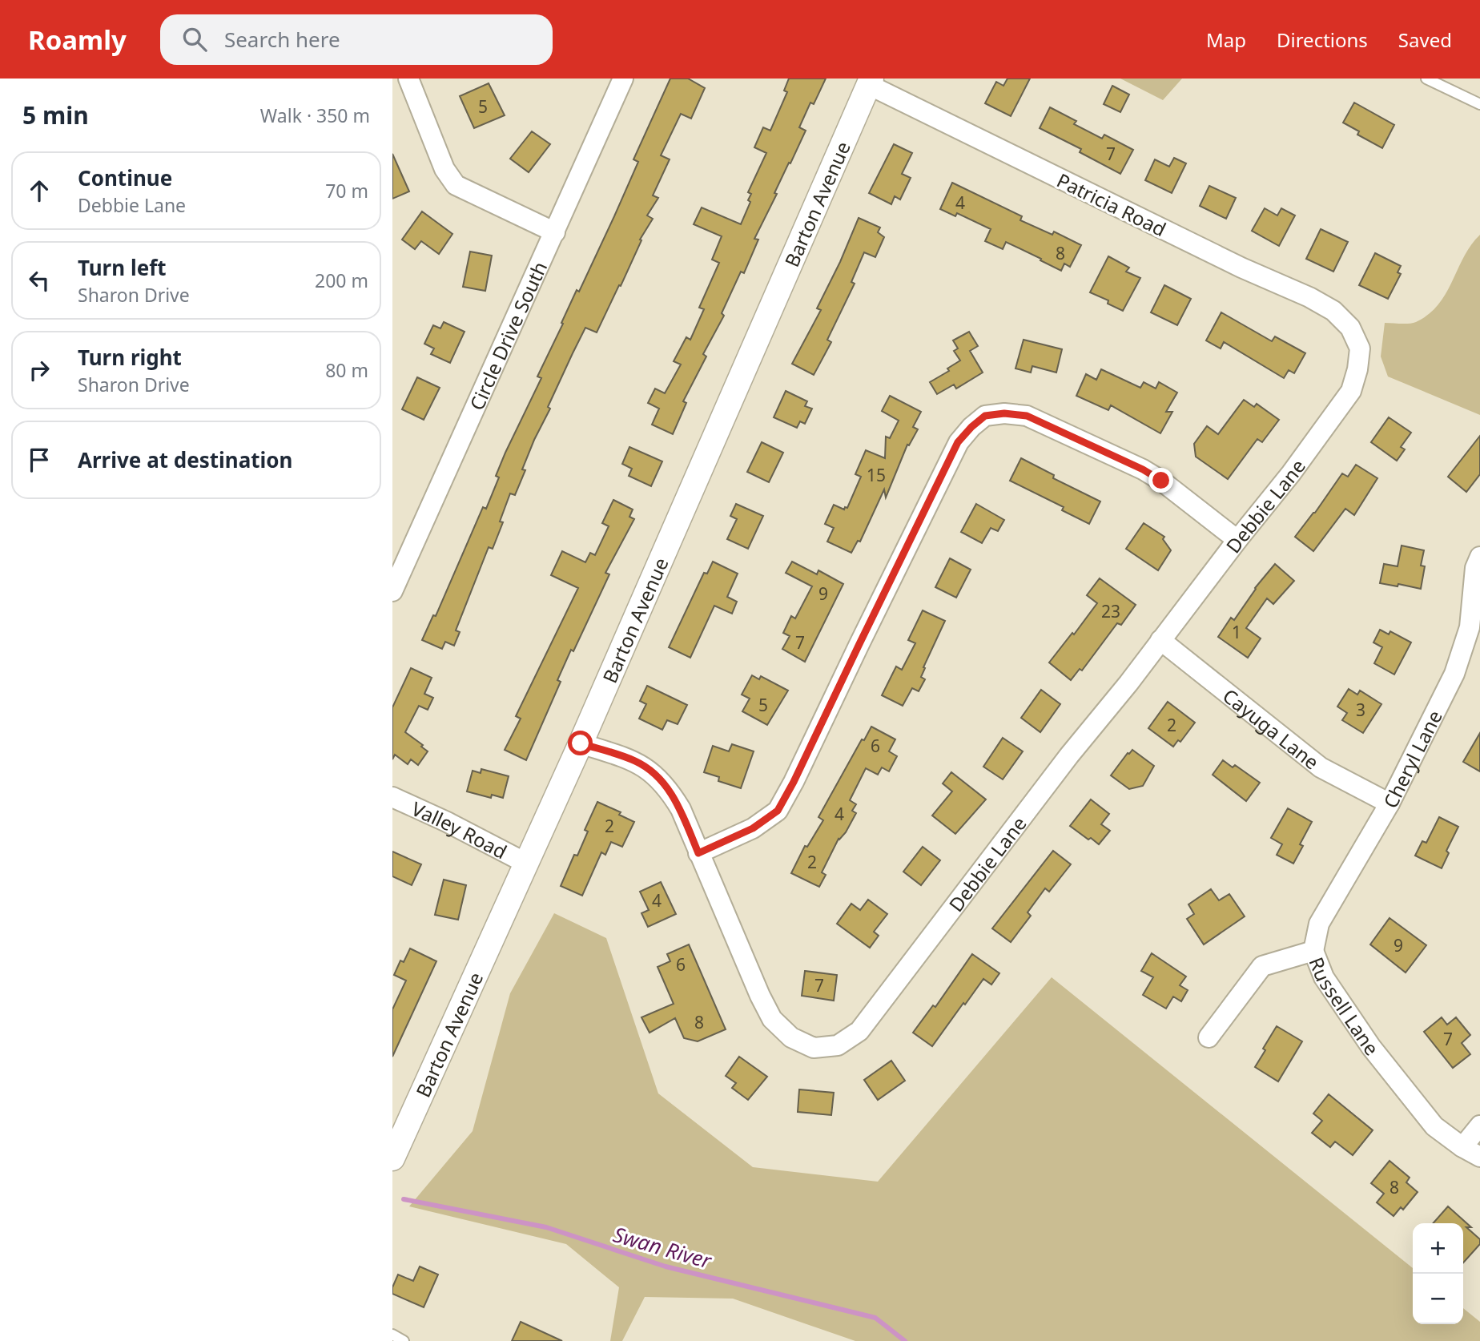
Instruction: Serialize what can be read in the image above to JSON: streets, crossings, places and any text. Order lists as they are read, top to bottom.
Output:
{
  "streets": {
    "street": [
      "Barton Avenue",
      "Patricia Road",
      "Circle Drive South",
      "Debbie Lane",
      "Cayuga Lane",
      "Cheryl Lane",
      "Valley Road",
      "Russell Lane"
    ]
  },
  "crossings": [
    ["Barton Avenue", "Patricia Road"],
    ["Barton Avenue", "Debbie Lane"],
    ["Barton Avenue", "Valley Road"],
    ["Patricia Road", "Debbie Lane"],
    ["Debbie Lane", "Cayuga Lane"],
    ["Cayuga Lane", "Cheryl Lane"],
    ["Cheryl Lane", "Russell Lane"]
  ],
  "water": ["Swan River"],
  "house_numbers": [
    "5",
    "7",
    "4",
    "8",
    "15",
    "9",
    "23",
    "1",
    "7",
    "5",
    "3",
    "2",
    "6",
    "4",
    "2",
    "2",
    "4",
    "9",
    "6",
    "7",
    "8",
    "7",
    "8"
  ],
  "page": {
    "header": "Roamly",
    "search": "Search here",
    "nav": ["Map", "Directions", "Saved"],
    "heading": ["5 min", "Walk · 350 m"],
    "list": [
      ["Continue", "Debbie Lane", "70 m"],
      ["Turn left", "Sharon Drive", "200 m"],
      ["Turn right", "Sharon Drive", "80 m"],
      "Arrive at destination"
    ],
    "map_buttons": ["+", "−"]
  }
}
